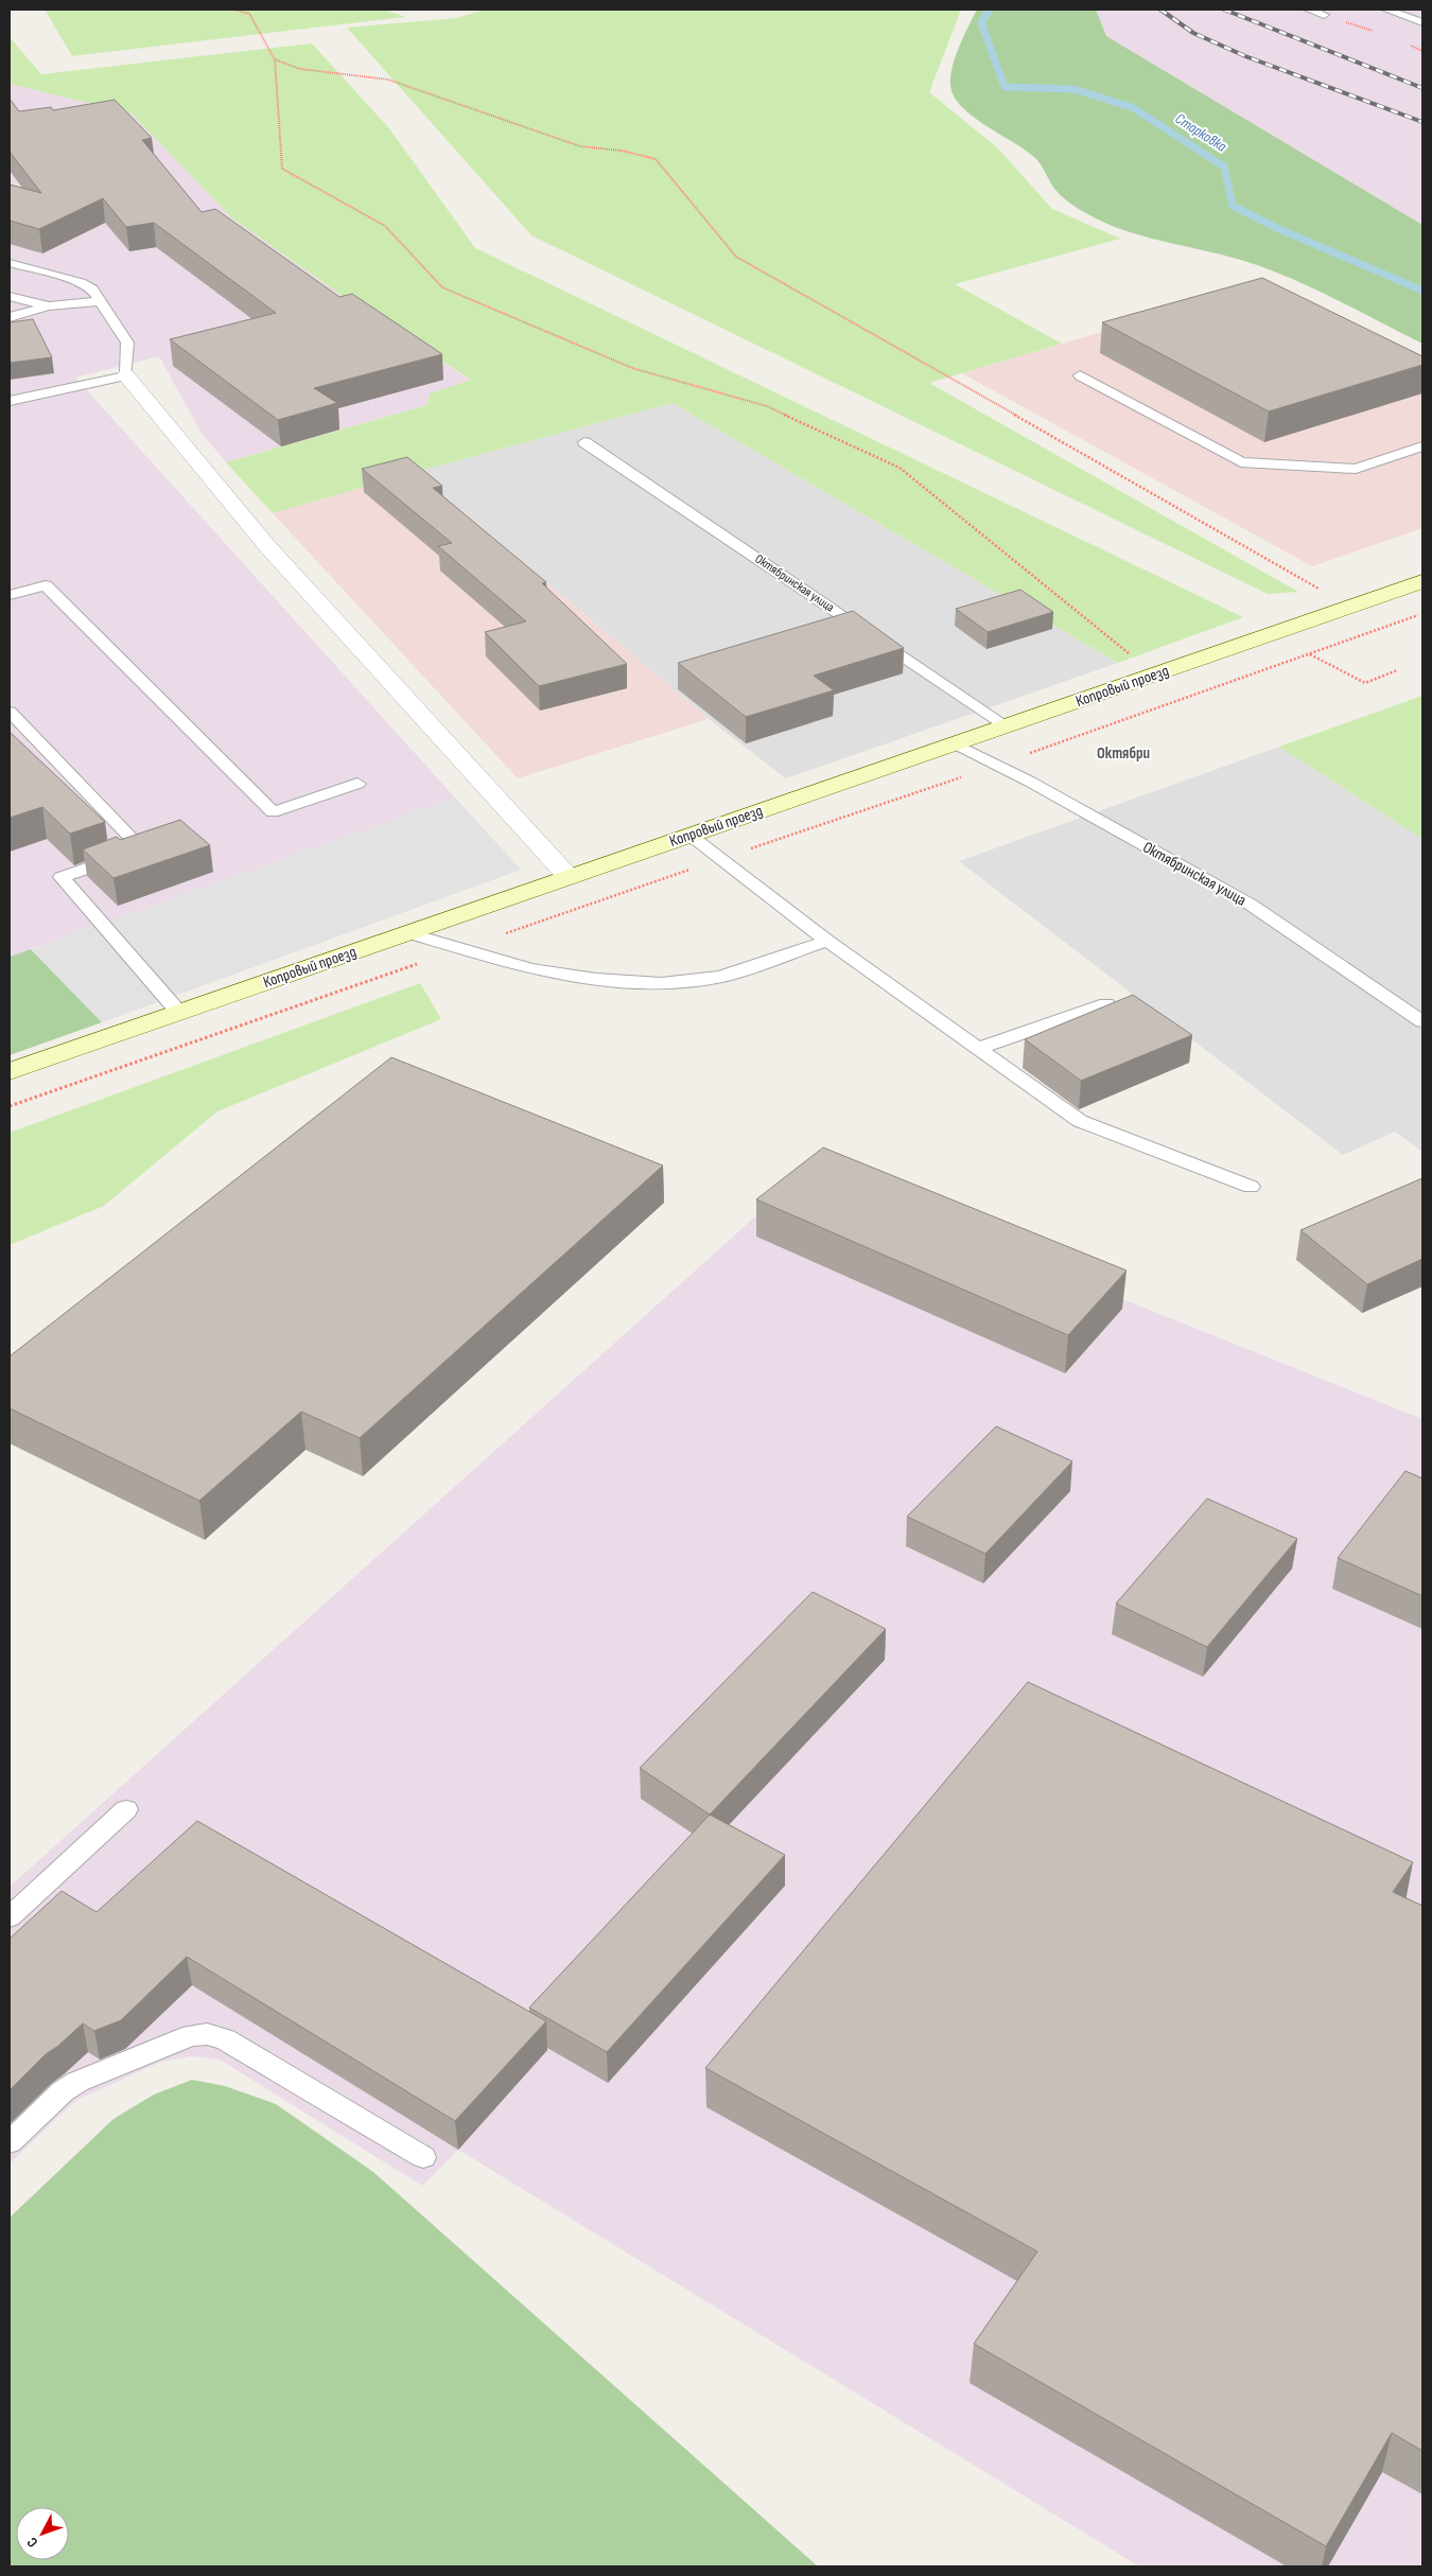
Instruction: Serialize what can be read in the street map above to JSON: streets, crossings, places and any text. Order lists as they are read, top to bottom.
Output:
{
  "streets": {
    "main road": ["Копровый проезд"],
    "lane": ["Октябринская улица"]
  },
  "crossings": [
    ["Октябринская улица", "Копровый проезд"]
  ],
  "districts": ["Октябри"],
  "water": ["Старковка"],
  "north": "bottom left"
}
